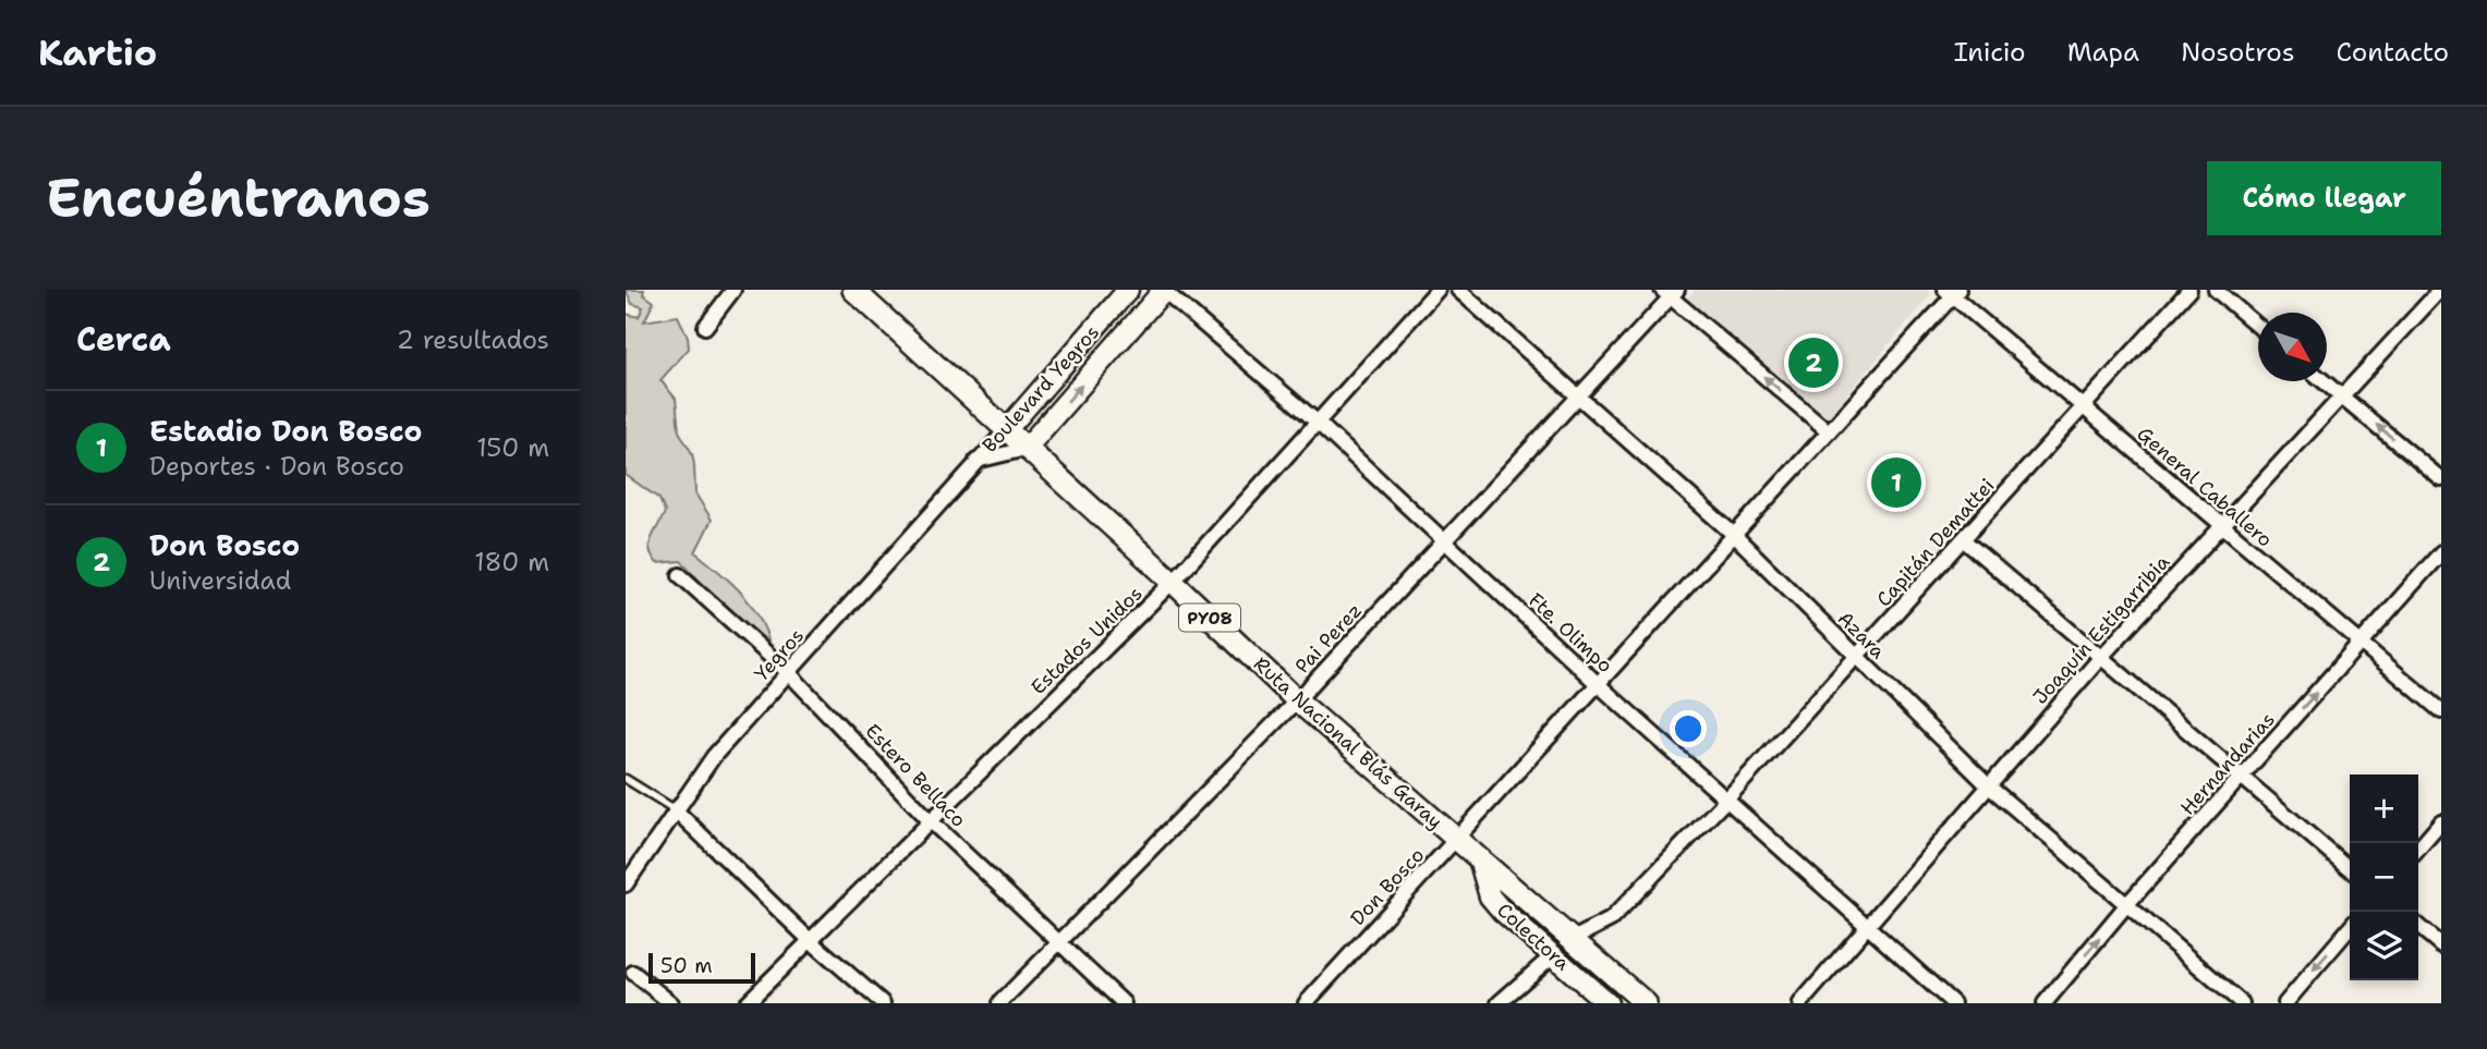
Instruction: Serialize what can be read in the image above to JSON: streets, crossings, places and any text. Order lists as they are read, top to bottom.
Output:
{
  "streets": {
    "highway": ["PY08", "Ruta Nacional Blás Garay"],
    "main road": ["Boulevard Yegros", "Colectora"],
    "street": [
      "General Caballero",
      "Capitán Demattei",
      "Joaquín Estigarribia",
      "Fte. Olimpo",
      "Azara",
      "Pai Perez",
      "Estados Unidos",
      "Yegros",
      "Hernandarias",
      "Estero Bellaco",
      "Don Bosco"
    ]
  },
  "crossings": [
    ["Boulevard Yegros", "Fte. Olimpo"],
    ["Boulevard Yegros", "Yegros"],
    ["Boulevard Yegros", "Ruta Nacional Blás Garay"],
    ["General Caballero", "Capitán Demattei"],
    ["General Caballero", "Joaquín Estigarribia"],
    ["General Caballero", "Hernandarias"],
    ["General Caballero", "Don Bosco"],
    ["Capitán Demattei", "Fte. Olimpo"],
    ["Capitán Demattei", "Azara"],
    ["Capitán Demattei", "Ruta Nacional Blás Garay"],
    ["Joaquín Estigarribia", "Fte. Olimpo"],
    ["Joaquín Estigarribia", "Azara"],
    ["Fte. Olimpo", "Pai Perez"],
    ["Fte. Olimpo", "Estados Unidos"],
    ["Fte. Olimpo", "Don Bosco"],
    ["Azara", "Pai Perez"],
    ["Azara", "Hernandarias"],
    ["Azara", "Don Bosco"],
    ["Pai Perez", "Ruta Nacional Blás Garay"],
    ["Pai Perez", "Estero Bellaco"],
    ["Estados Unidos", "Ruta Nacional Blás Garay"],
    ["Estados Unidos", "Estero Bellaco"],
    ["Yegros", "Estero Bellaco"],
    ["Ruta Nacional Blás Garay", "Don Bosco"],
    ["Ruta Nacional Blás Garay", "Colectora"]
  ],
  "one_way": ["Hernandarias"],
  "scale_bar": "50 m",
  "north": "bottom right",
  "page": {
    "header": "Kartio",
    "nav": [
      "Inicio",
      "Mapa",
      "Nosotros",
      "Contacto"
    ],
    "buttons": "Cómo llegar",
    "title": "Encuéntranos",
    "heading": ["Cerca", "2 resultados"],
    "pins": ["2", "1"],
    "list": [
      {
        "mark": "1",
        "name": "Estadio Don Bosco",
        "note": "Deportes · Don Bosco",
        "value": "150 m"
      },
      {
        "mark": "2",
        "name": "Don Bosco",
        "note": "Universidad",
        "value": "180 m"
      }
    ],
    "map_buttons": ["+", "−"],
    "scale": "50 m"
  }
}
